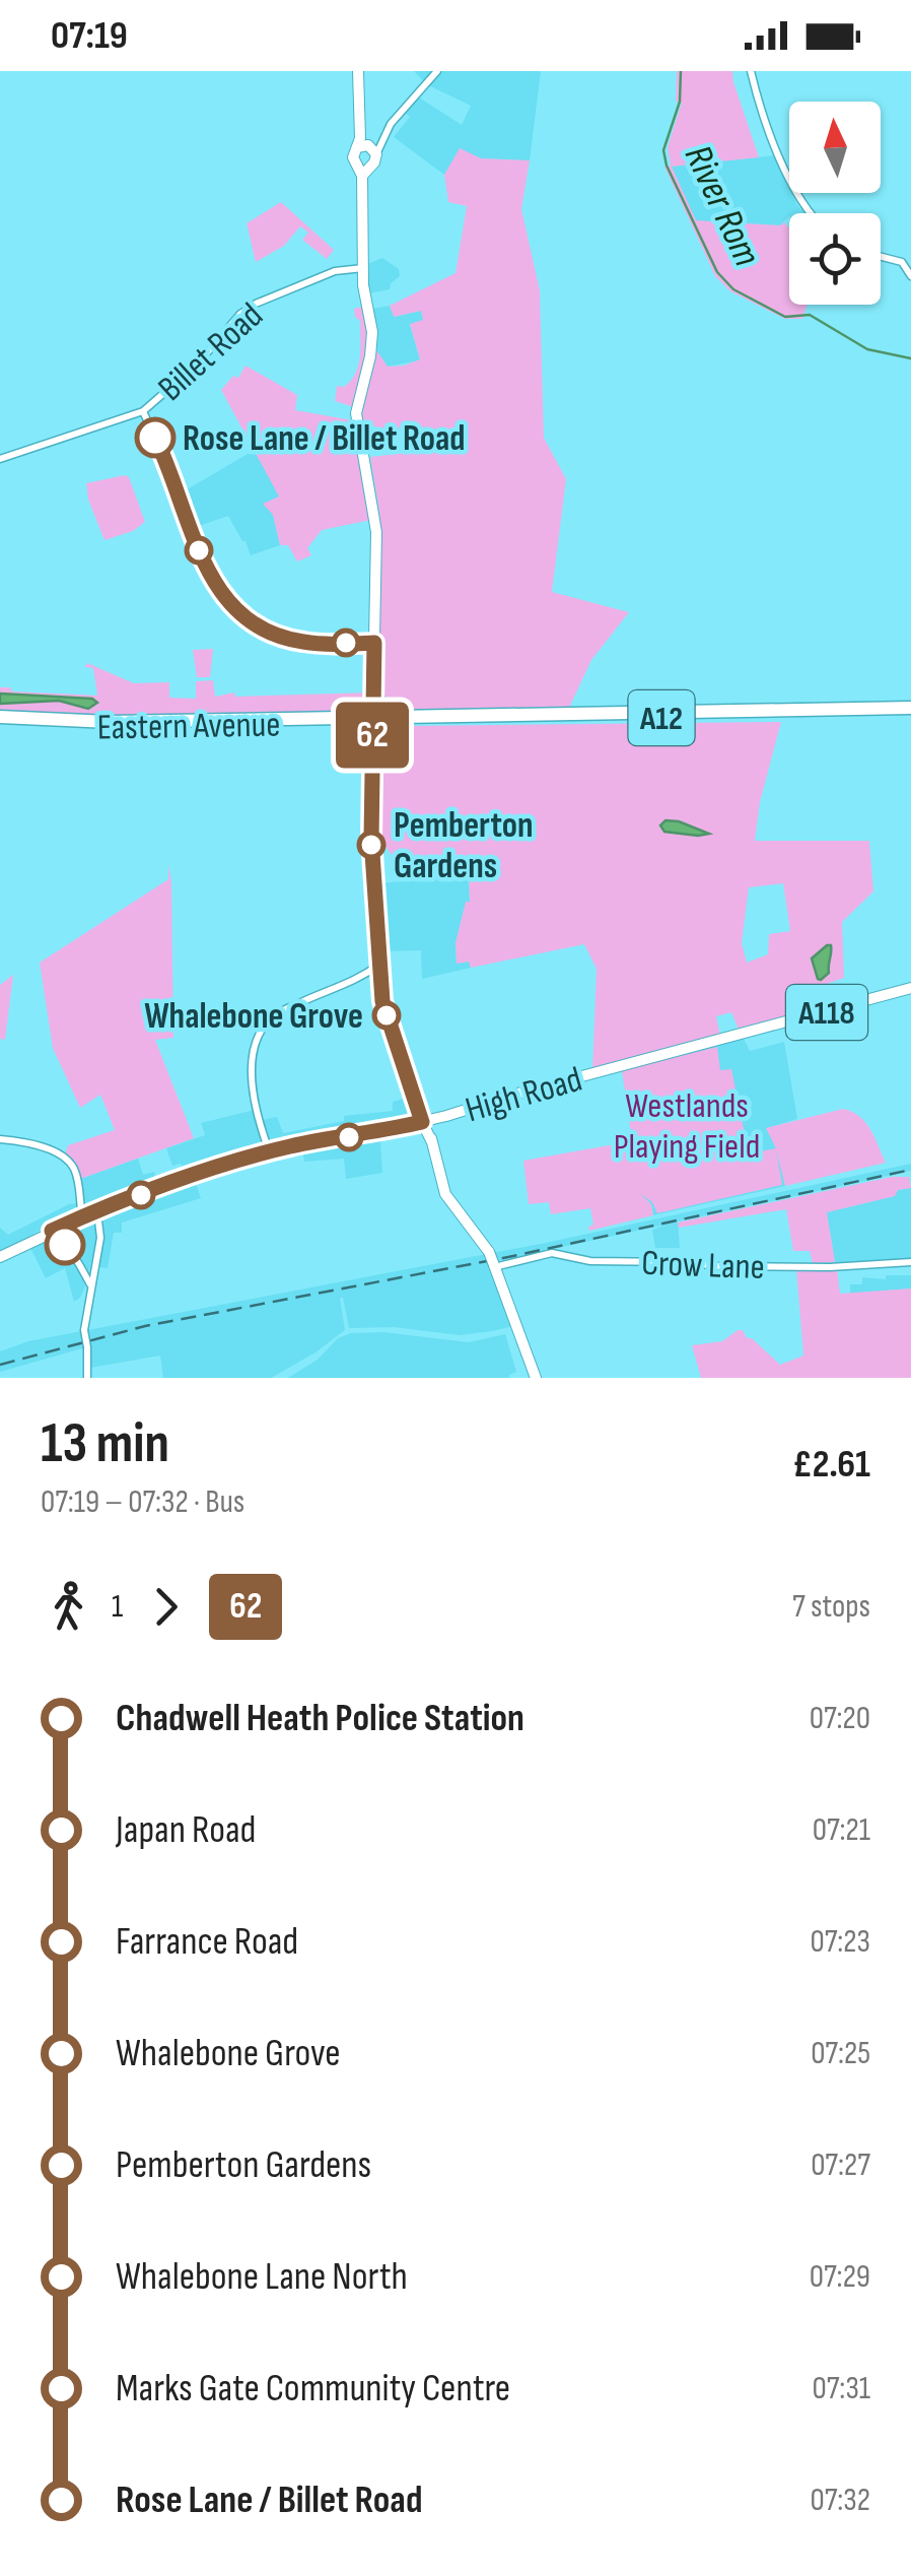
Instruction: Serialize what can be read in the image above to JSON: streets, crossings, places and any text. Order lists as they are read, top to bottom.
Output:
{
  "streets": {
    "highway": ["A12", "Eastern Avenue"],
    "main road": ["A118", "High Road"],
    "street": ["Billet Road", "Crow Lane"]
  },
  "crossings": [
    ["A12", "Eastern Avenue"]
  ],
  "water": ["River Rom"],
  "parks": ["Westlands Playing Field"],
  "places": ["Rose Lane / Billet Road", "Pemberton Gardens", "Whalebone Grove"],
  "lines": ["bus line 62"],
  "north": "top",
  "page": {
    "status": "07:19",
    "on_map": "62",
    "heading": ["13 min", "07:19 – 07:32 · Bus", "£2.61"],
    "legs": ["1", "62", "7 stops"],
    "list": [
      {
        "name": "Chadwell Heath Police Station",
        "value": "07:20"
      },
      {
        "name": "Japan Road",
        "value": "07:21"
      },
      {
        "name": "Farrance Road",
        "value": "07:23"
      },
      {
        "name": "Whalebone Grove",
        "value": "07:25"
      },
      {
        "name": "Pemberton Gardens",
        "value": "07:27"
      },
      {
        "name": "Whalebone Lane North",
        "value": "07:29"
      },
      {
        "name": "Marks Gate Community Centre",
        "value": "07:31"
      },
      {
        "name": "Rose Lane / Billet Road",
        "value": "07:32"
      }
    ]
  }
}
